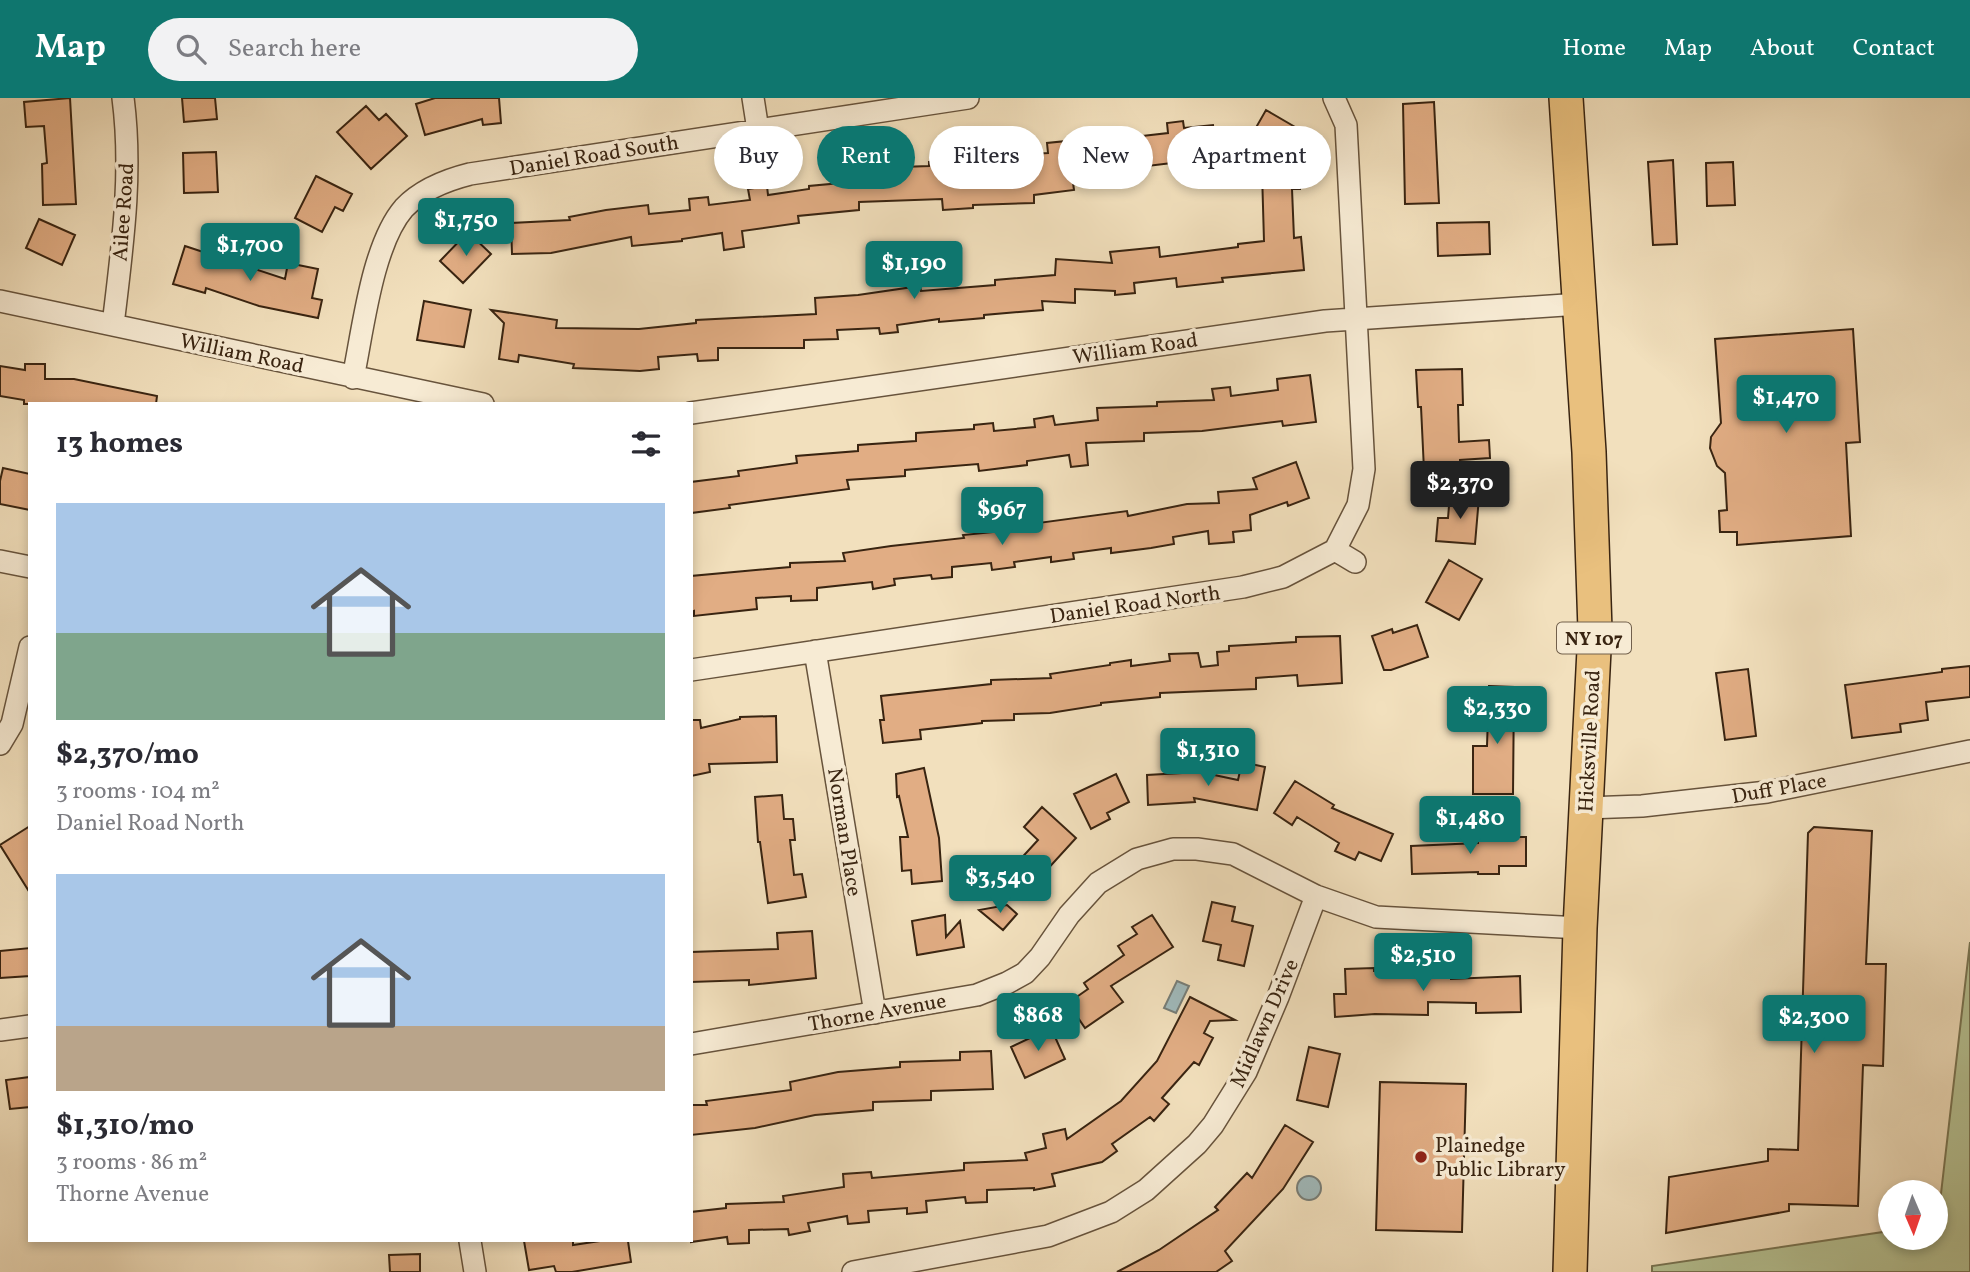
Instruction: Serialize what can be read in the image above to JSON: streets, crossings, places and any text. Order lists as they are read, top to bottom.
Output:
{
  "streets": {
    "main road": ["NY 107", "Hicksville Road"],
    "street": [
      "Daniel Road South",
      "Ailee Road",
      "William Road",
      "Daniel Road North",
      "Duff Place",
      "Norman Place",
      "Thorne Avenue",
      "Midlawn Drive"
    ]
  },
  "crossings": [
    ["Daniel Road South", "William Road"],
    ["Ailee Road", "William Road"],
    ["William Road", "Hicksville Road"],
    ["Daniel Road North", "Norman Place"],
    ["Hicksville Road", "Duff Place"],
    ["Hicksville Road", "Thorne Avenue"],
    ["Norman Place", "Thorne Avenue"],
    ["Thorne Avenue", "Midlawn Drive"]
  ],
  "places": ["Plainedge Public Library"],
  "north": "bottom",
  "page": {
    "header": "Map",
    "search": "Search here",
    "nav": [
      "Home",
      "Map",
      "About",
      "Contact"
    ],
    "chip": [
      "Buy",
      "Rent",
      "Filters",
      "New",
      "Apartment"
    ],
    "price": [
      "$1,750",
      "$1,700",
      "$1,190",
      "$1,470",
      "$2,370",
      "$967",
      "$2,330",
      "$1,310",
      "$1,480",
      "$3,540",
      "$2,510",
      "$868",
      "$2,300"
    ],
    "heading": "13 homes",
    "list": [
      {
        "name": "$2,370/mo",
        "note": "3 rooms · 104 m² · Daniel Road North"
      },
      {
        "name": "$1,310/mo",
        "note": "3 rooms · 86 m² · Thorne Avenue"
      }
    ]
  }
}
